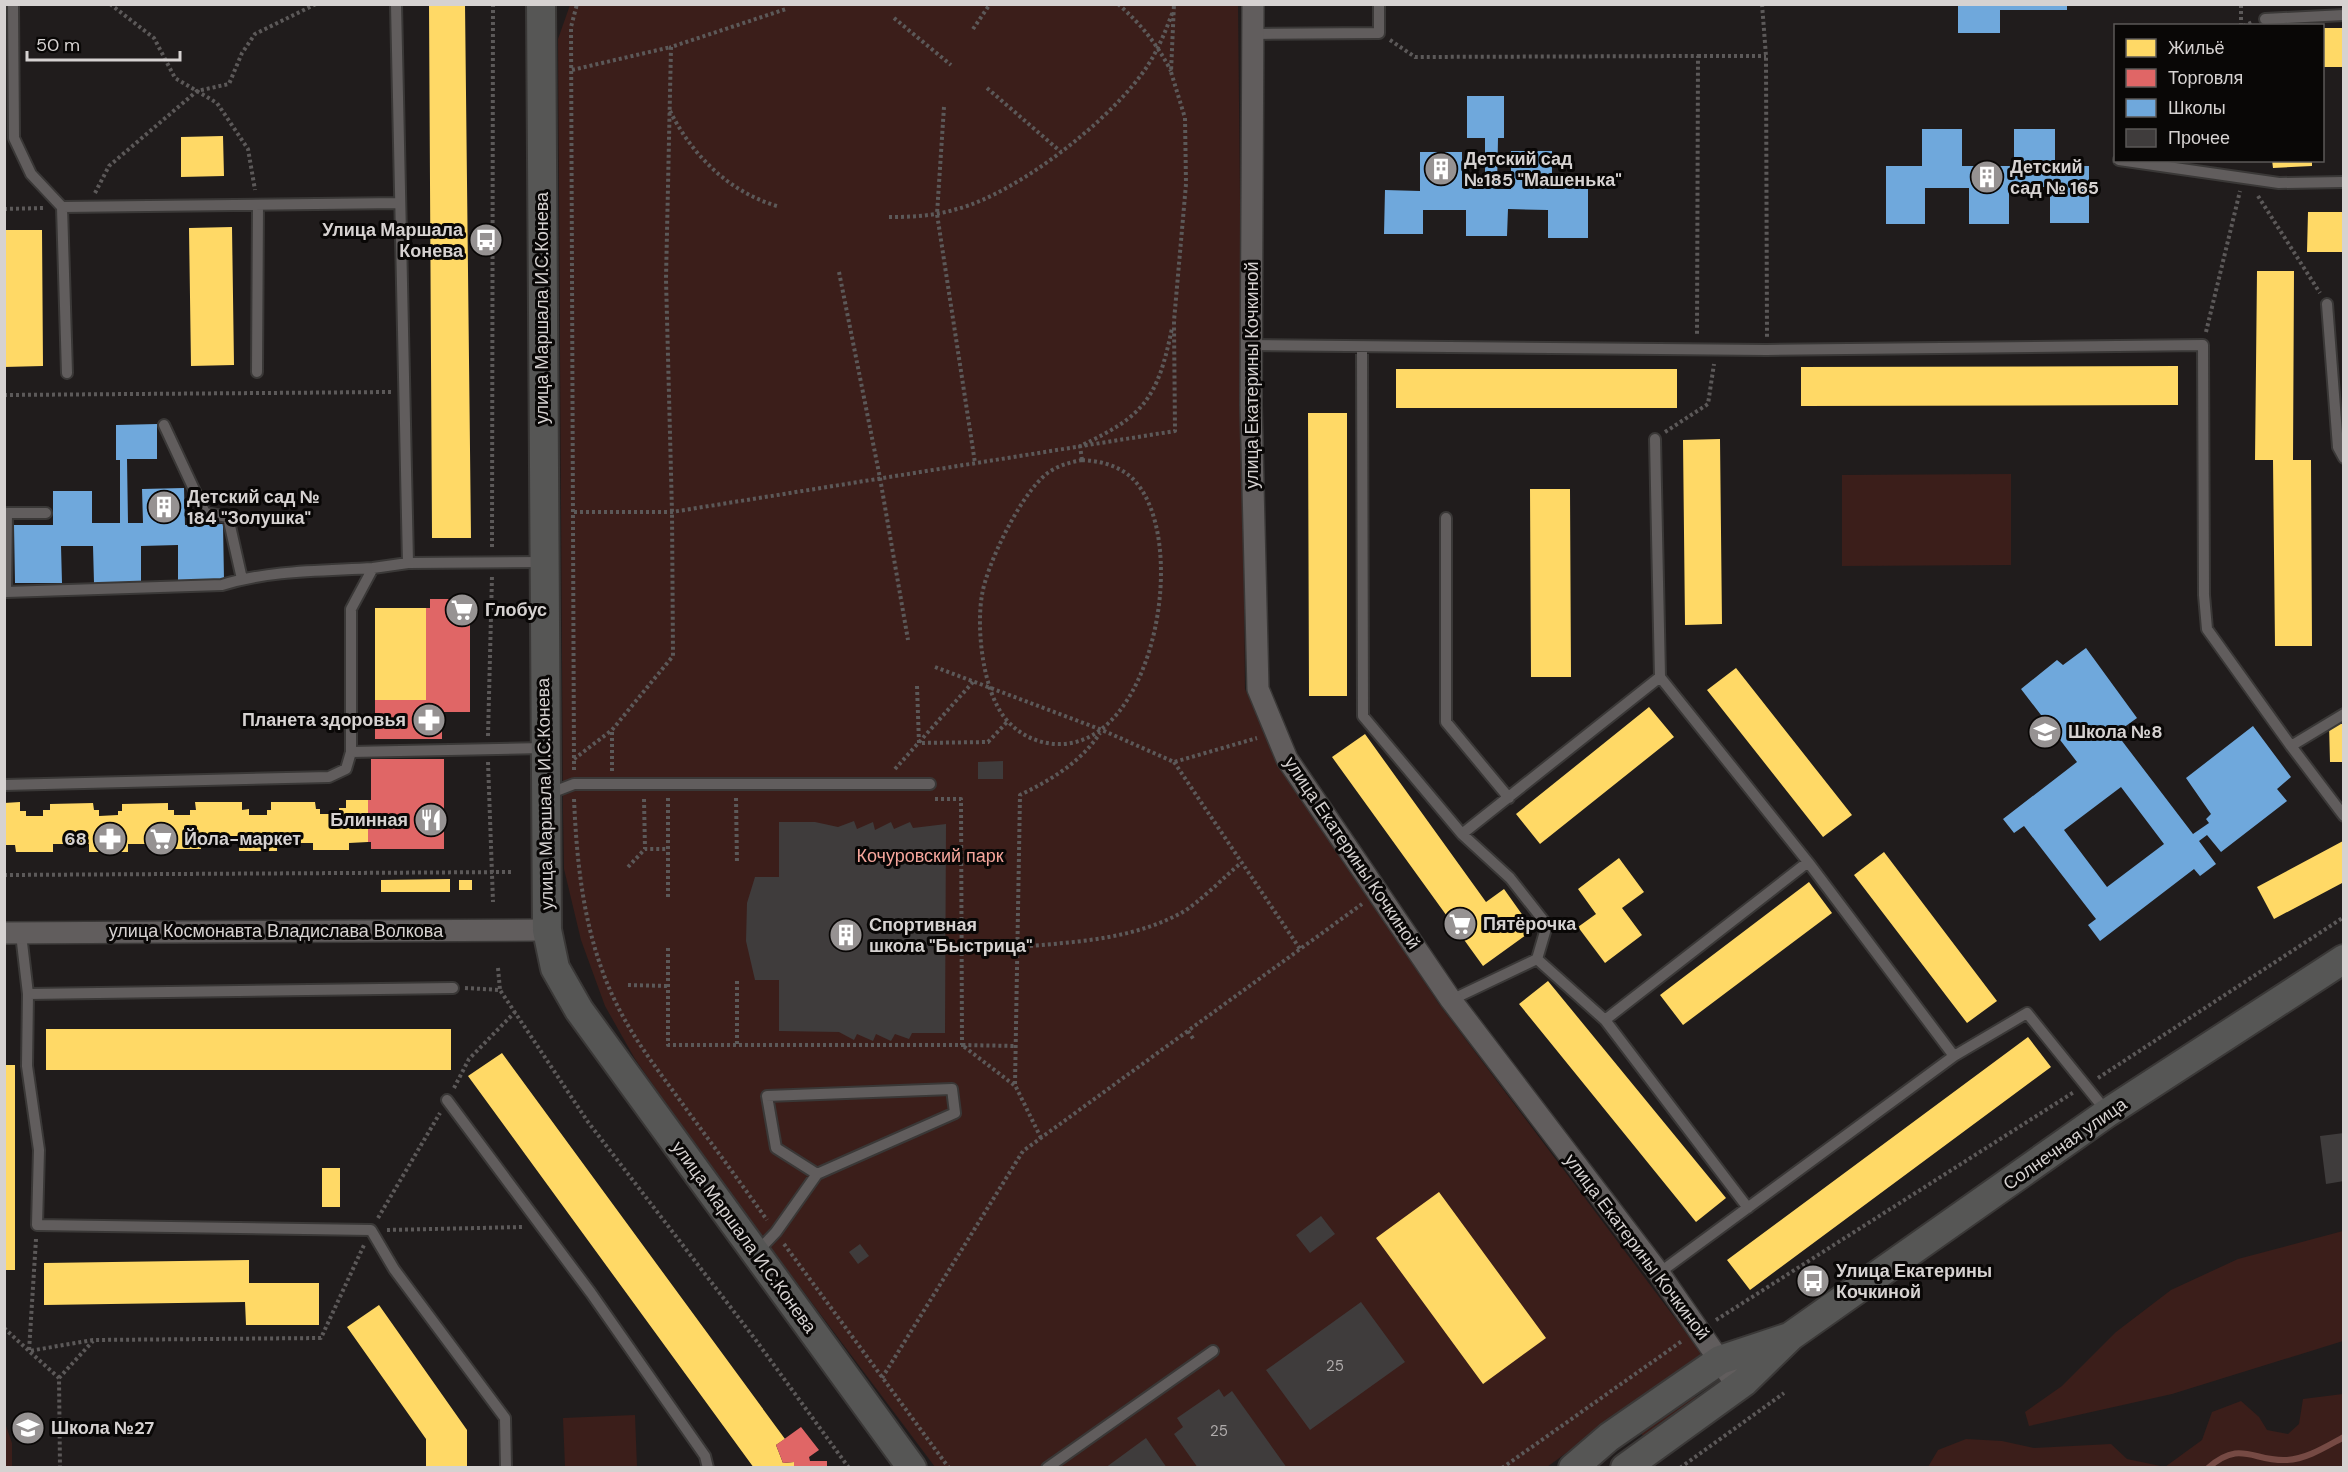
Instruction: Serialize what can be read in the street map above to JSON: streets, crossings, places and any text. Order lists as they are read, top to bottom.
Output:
{
  "streets": {
    "main road": ["улица Маршала И.С.Конева", "Солнечная улица"],
    "street": ["улица Екатерины Кочкиной", "улица Космонавта Владислава Волкова"]
  },
  "crossings": [
    ["улица Маршала И.С.Конева", "улица Космонавта Владислава Волкова"],
    ["улица Екатерины Кочкиной", "Солнечная улица"]
  ],
  "parks": ["Кочуровский парк"],
  "places": {
    "building": [
      "Детский сад №185 \"Машенька\"",
      "Детский сад № 165",
      "Детский сад № 184 \"Золушка\"",
      "Спортивная школа \"Быстрица\""
    ],
    "bus stop": ["Улица Маршала Конева", "Улица Екатерины Кочкиной"],
    "supermarket": ["Глобус", "Йола-маркет", "Пятёрочка"],
    "pharmacy": ["Планета здоровья", "68"],
    "school or university": ["Школа №8", "Школа №27"],
    "restaurant": ["Блинная"]
  },
  "house_numbers": ["25", "25"],
  "legend": [
    "Жильё",
    "Торговля",
    "Школы",
    "Прочее"
  ],
  "scale_bar": "50 m"
}
